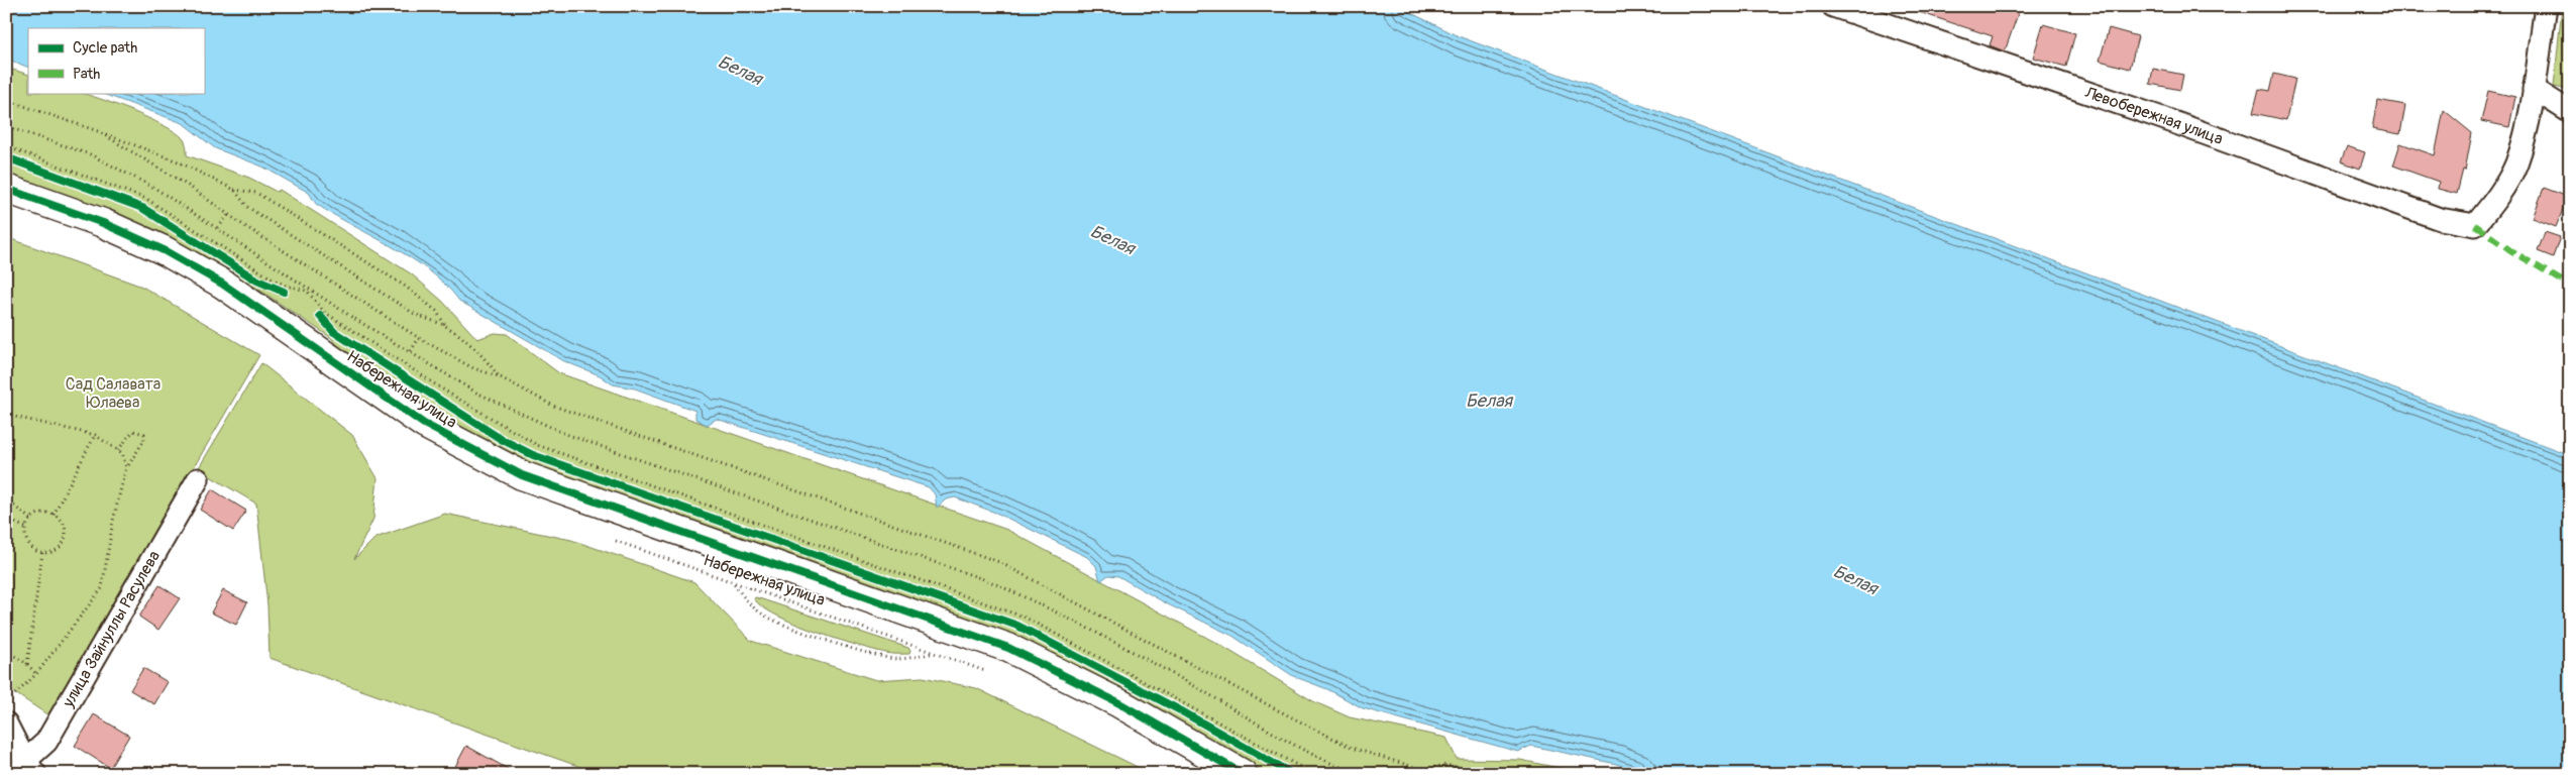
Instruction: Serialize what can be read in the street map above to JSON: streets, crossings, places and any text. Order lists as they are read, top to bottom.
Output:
{
  "streets": {
    "street": ["Левобережная улица", "Набережная улица", "улица Зайнуллы Расулева"]
  },
  "water": ["Белая"],
  "parks": ["Сад Салавата Юлаева"],
  "legend": ["Cycle path", "Path"]
}
